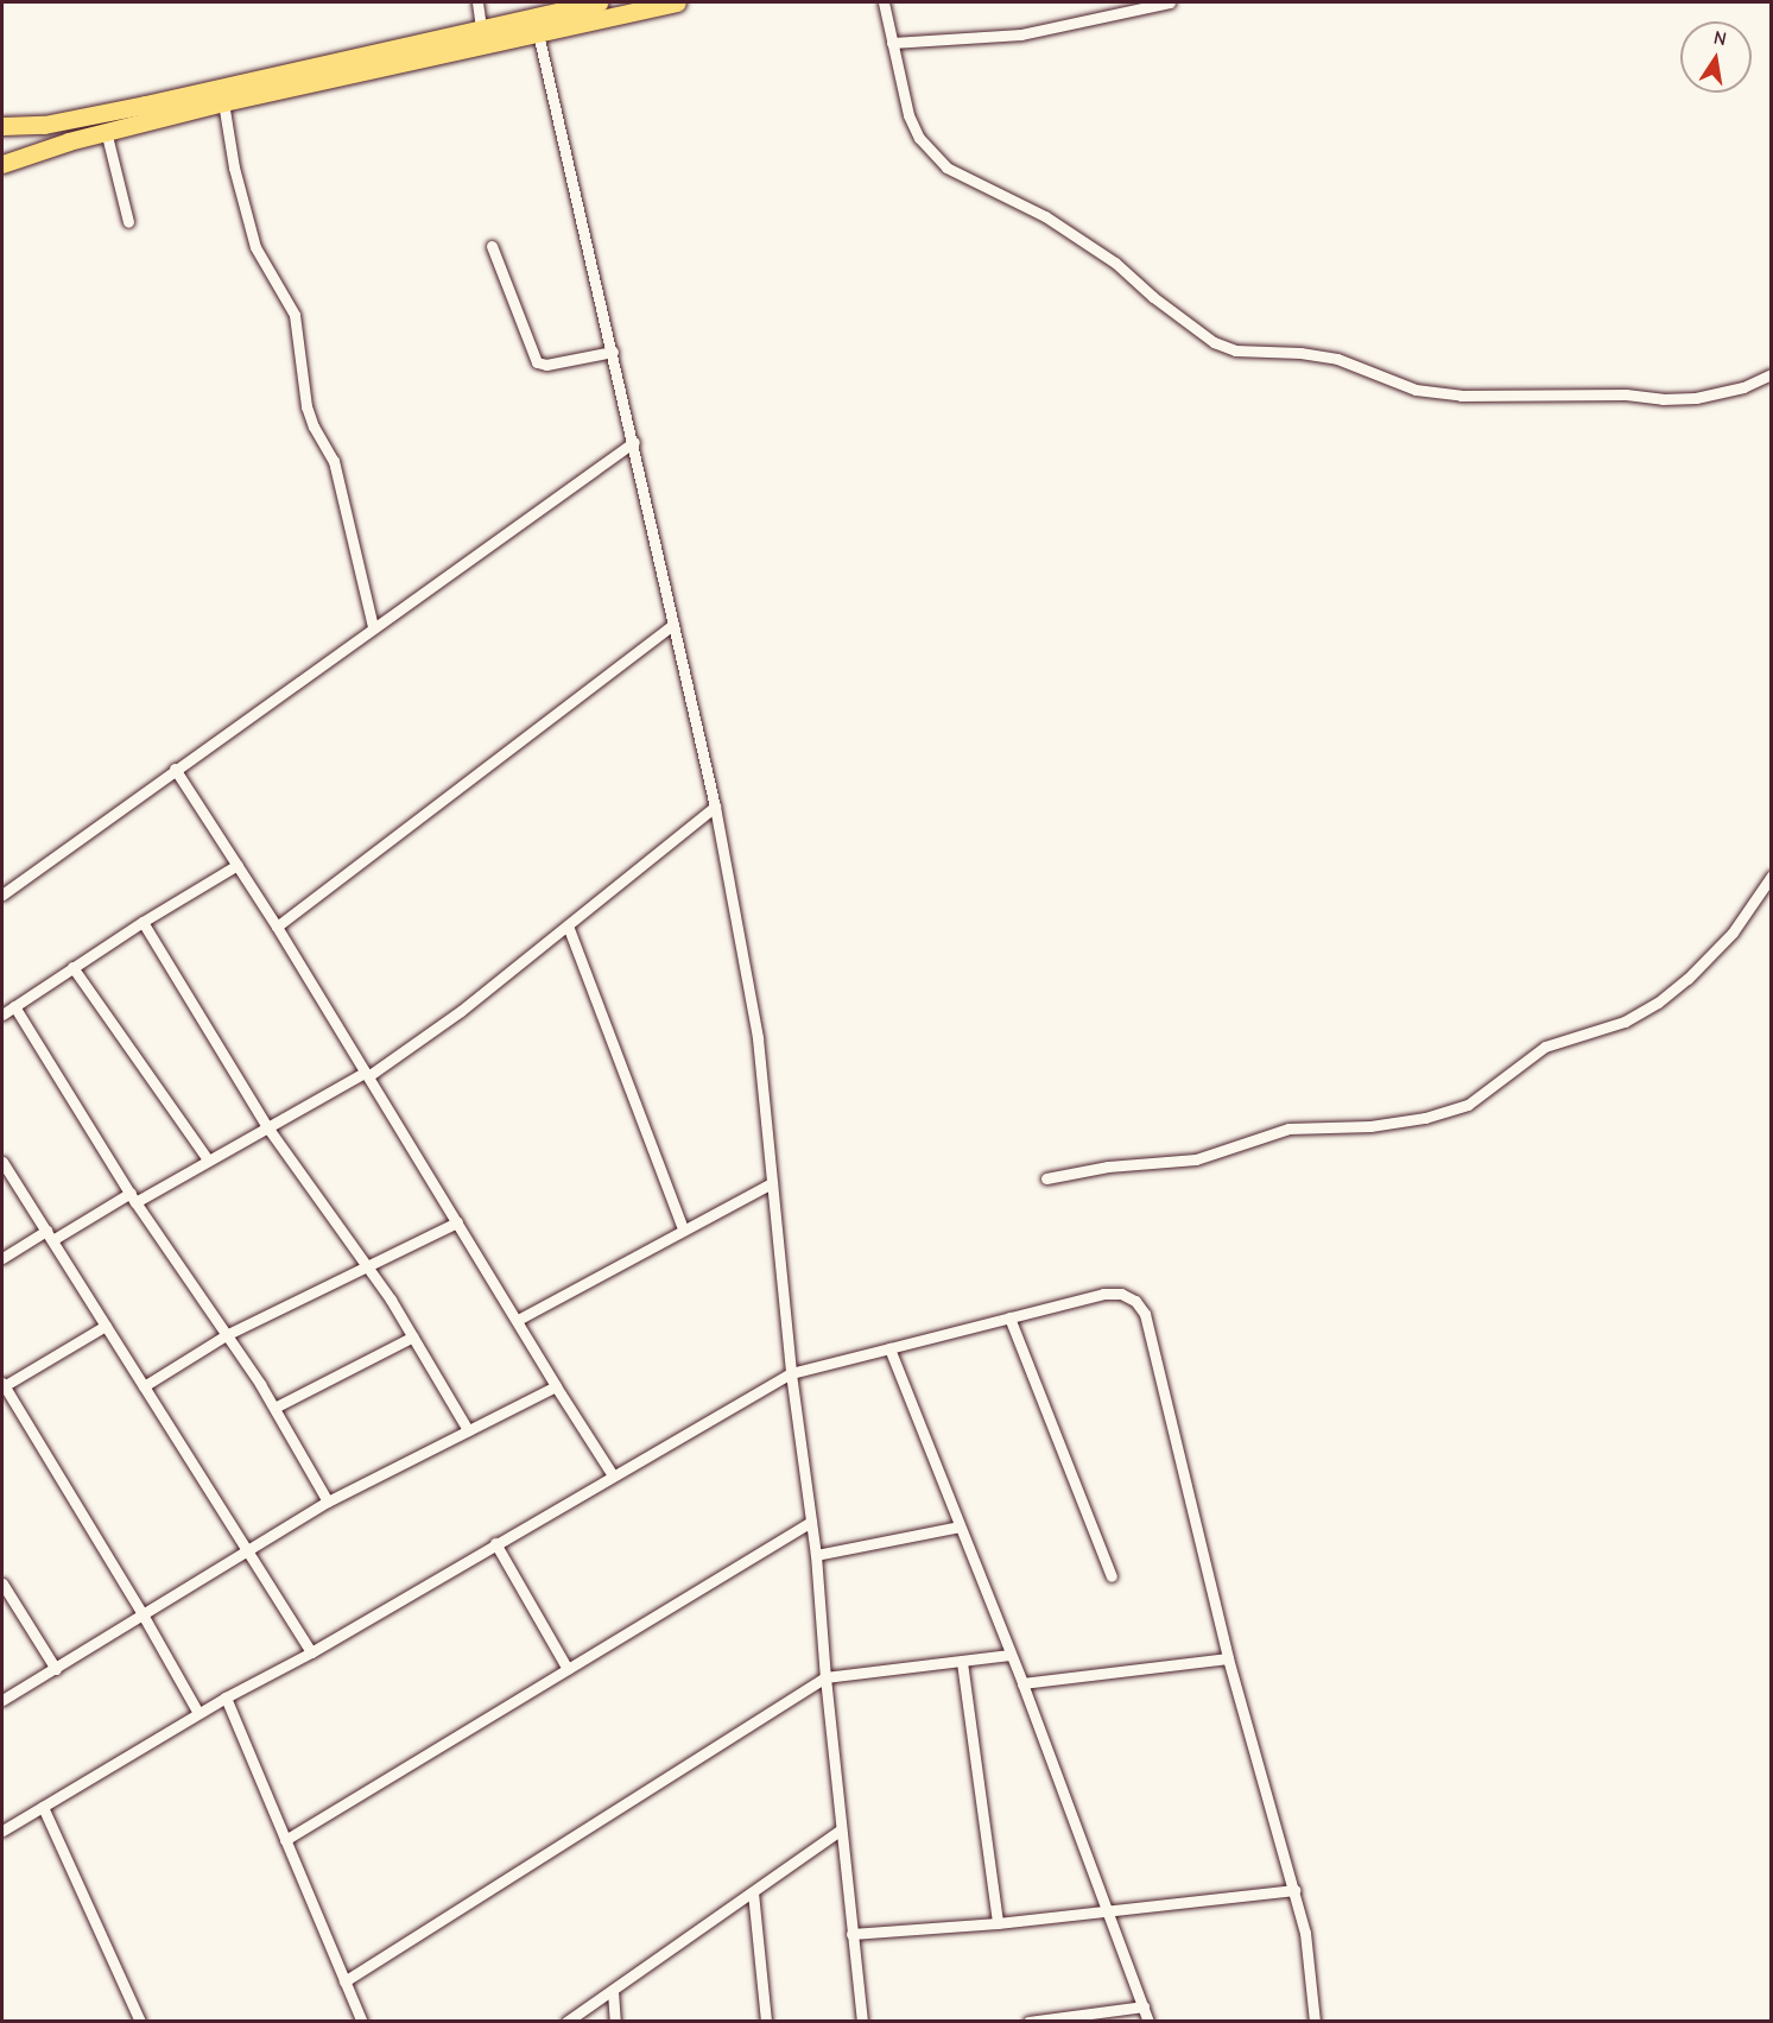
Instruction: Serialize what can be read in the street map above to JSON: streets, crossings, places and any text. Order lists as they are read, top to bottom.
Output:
{
  "north": "top"
}
